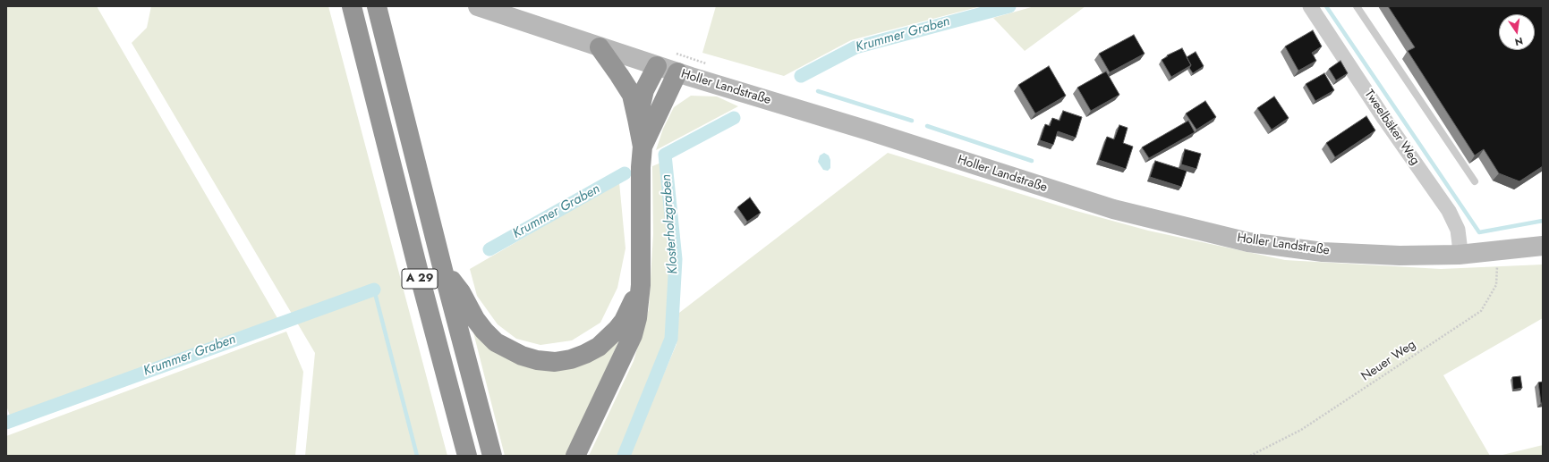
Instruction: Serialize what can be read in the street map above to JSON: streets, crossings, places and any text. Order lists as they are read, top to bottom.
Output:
{
  "streets": {
    "highway": ["A 29"],
    "main road": ["Holler Landstraße"],
    "street": ["Tweelbäker Weg"],
    "path": ["Neuer Weg"]
  },
  "crossings": [
    ["Holler Landstraße", "Tweelbäker Weg"],
    ["Holler Landstraße", "Neuer Weg"]
  ],
  "water": ["Krummer Graben", "Klosterholzgraben"],
  "north": "bottom"
}
